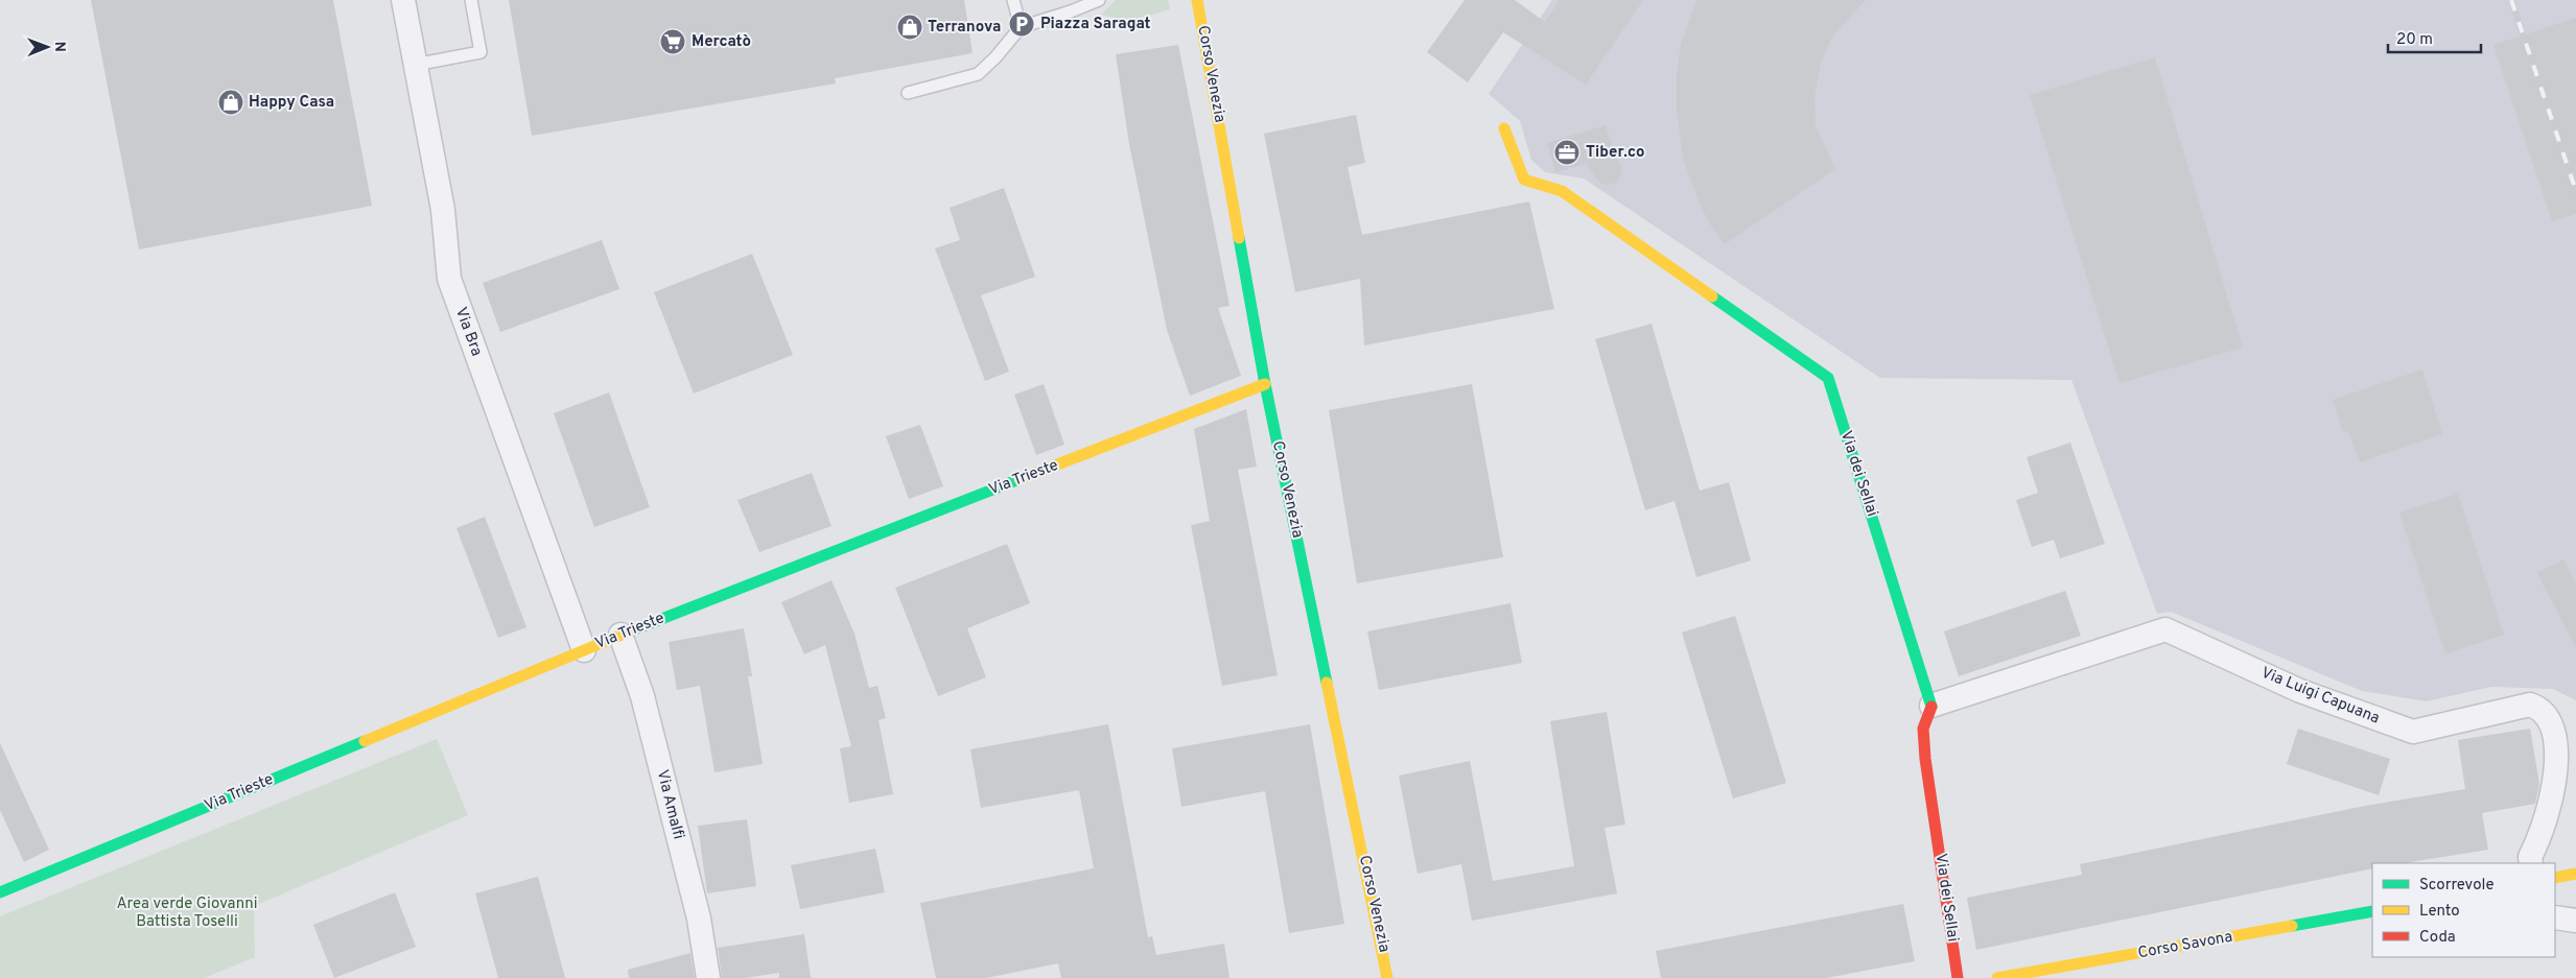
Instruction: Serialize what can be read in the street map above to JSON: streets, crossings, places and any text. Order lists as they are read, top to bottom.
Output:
{
  "streets": {
    "street": [
      "Corso Venezia",
      "Via Bra",
      "Via dei Sellai",
      "Via Trieste",
      "Via Luigi Capuana",
      "Via Amalfi",
      "Corso Savona"
    ]
  },
  "crossings": [
    ["Corso Venezia", "Via Trieste"],
    ["Via Bra", "Via Trieste"],
    ["Via dei Sellai", "Via Luigi Capuana"],
    ["Via Trieste", "Via Amalfi"]
  ],
  "parks": ["Area verde Giovanni Battista Toselli"],
  "places": {
    "parking": ["Piazza Saragat"],
    "shop": ["Terranova", "Happy Casa"],
    "supermarket": ["Mercatò"],
    "office": ["Tiber.co"]
  },
  "legend": ["Scorrevole", "Lento", "Coda"],
  "scale_bar": "20 m",
  "north": "right"
}
